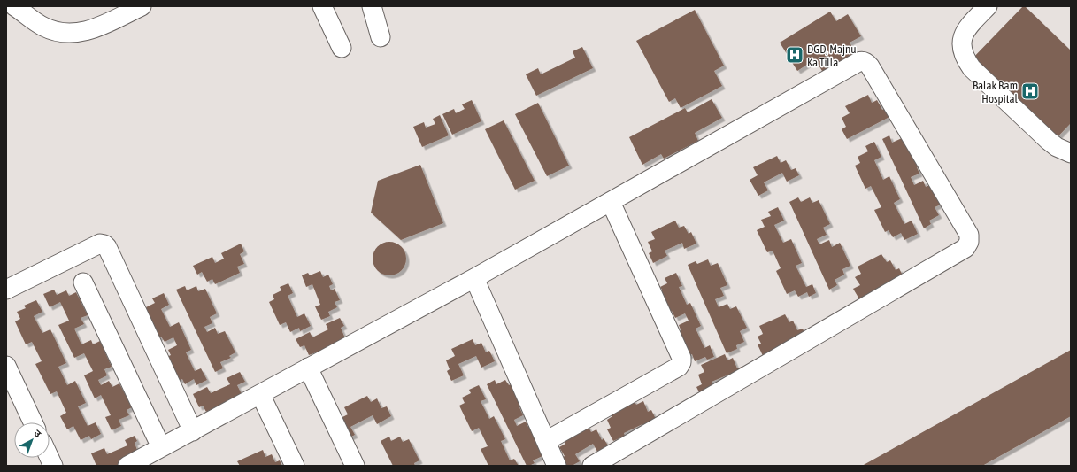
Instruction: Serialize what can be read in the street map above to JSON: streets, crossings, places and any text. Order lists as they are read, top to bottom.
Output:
{
  "places": {
    "hospital": ["DGD, Majnu Ka Tilla", "Balak Ram Hospital"]
  },
  "north": "top right"
}
